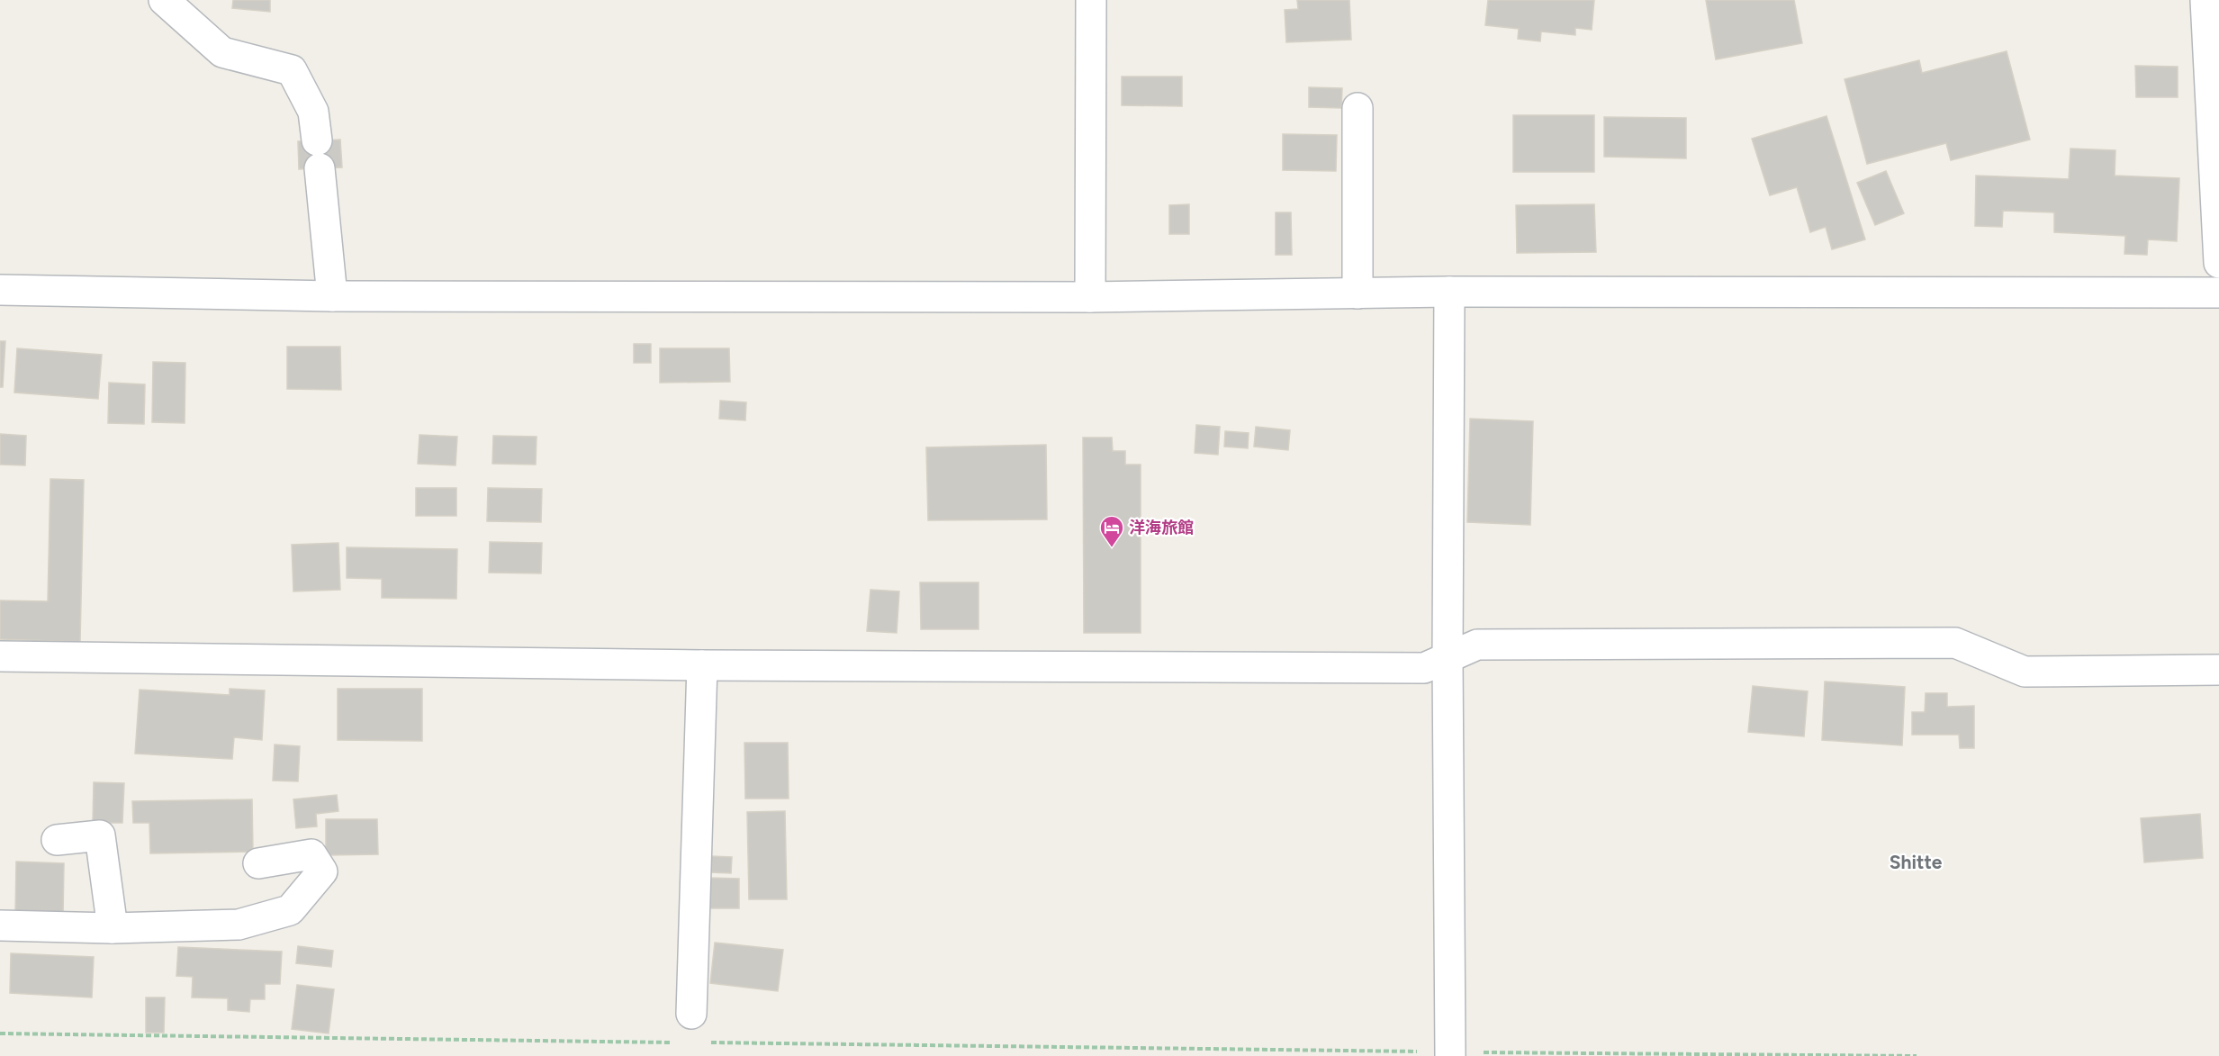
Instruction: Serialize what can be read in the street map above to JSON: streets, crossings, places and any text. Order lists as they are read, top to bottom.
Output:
{
  "districts": ["Shitte"],
  "places": {
    "hotel": ["洋海旅館"]
  }
}
